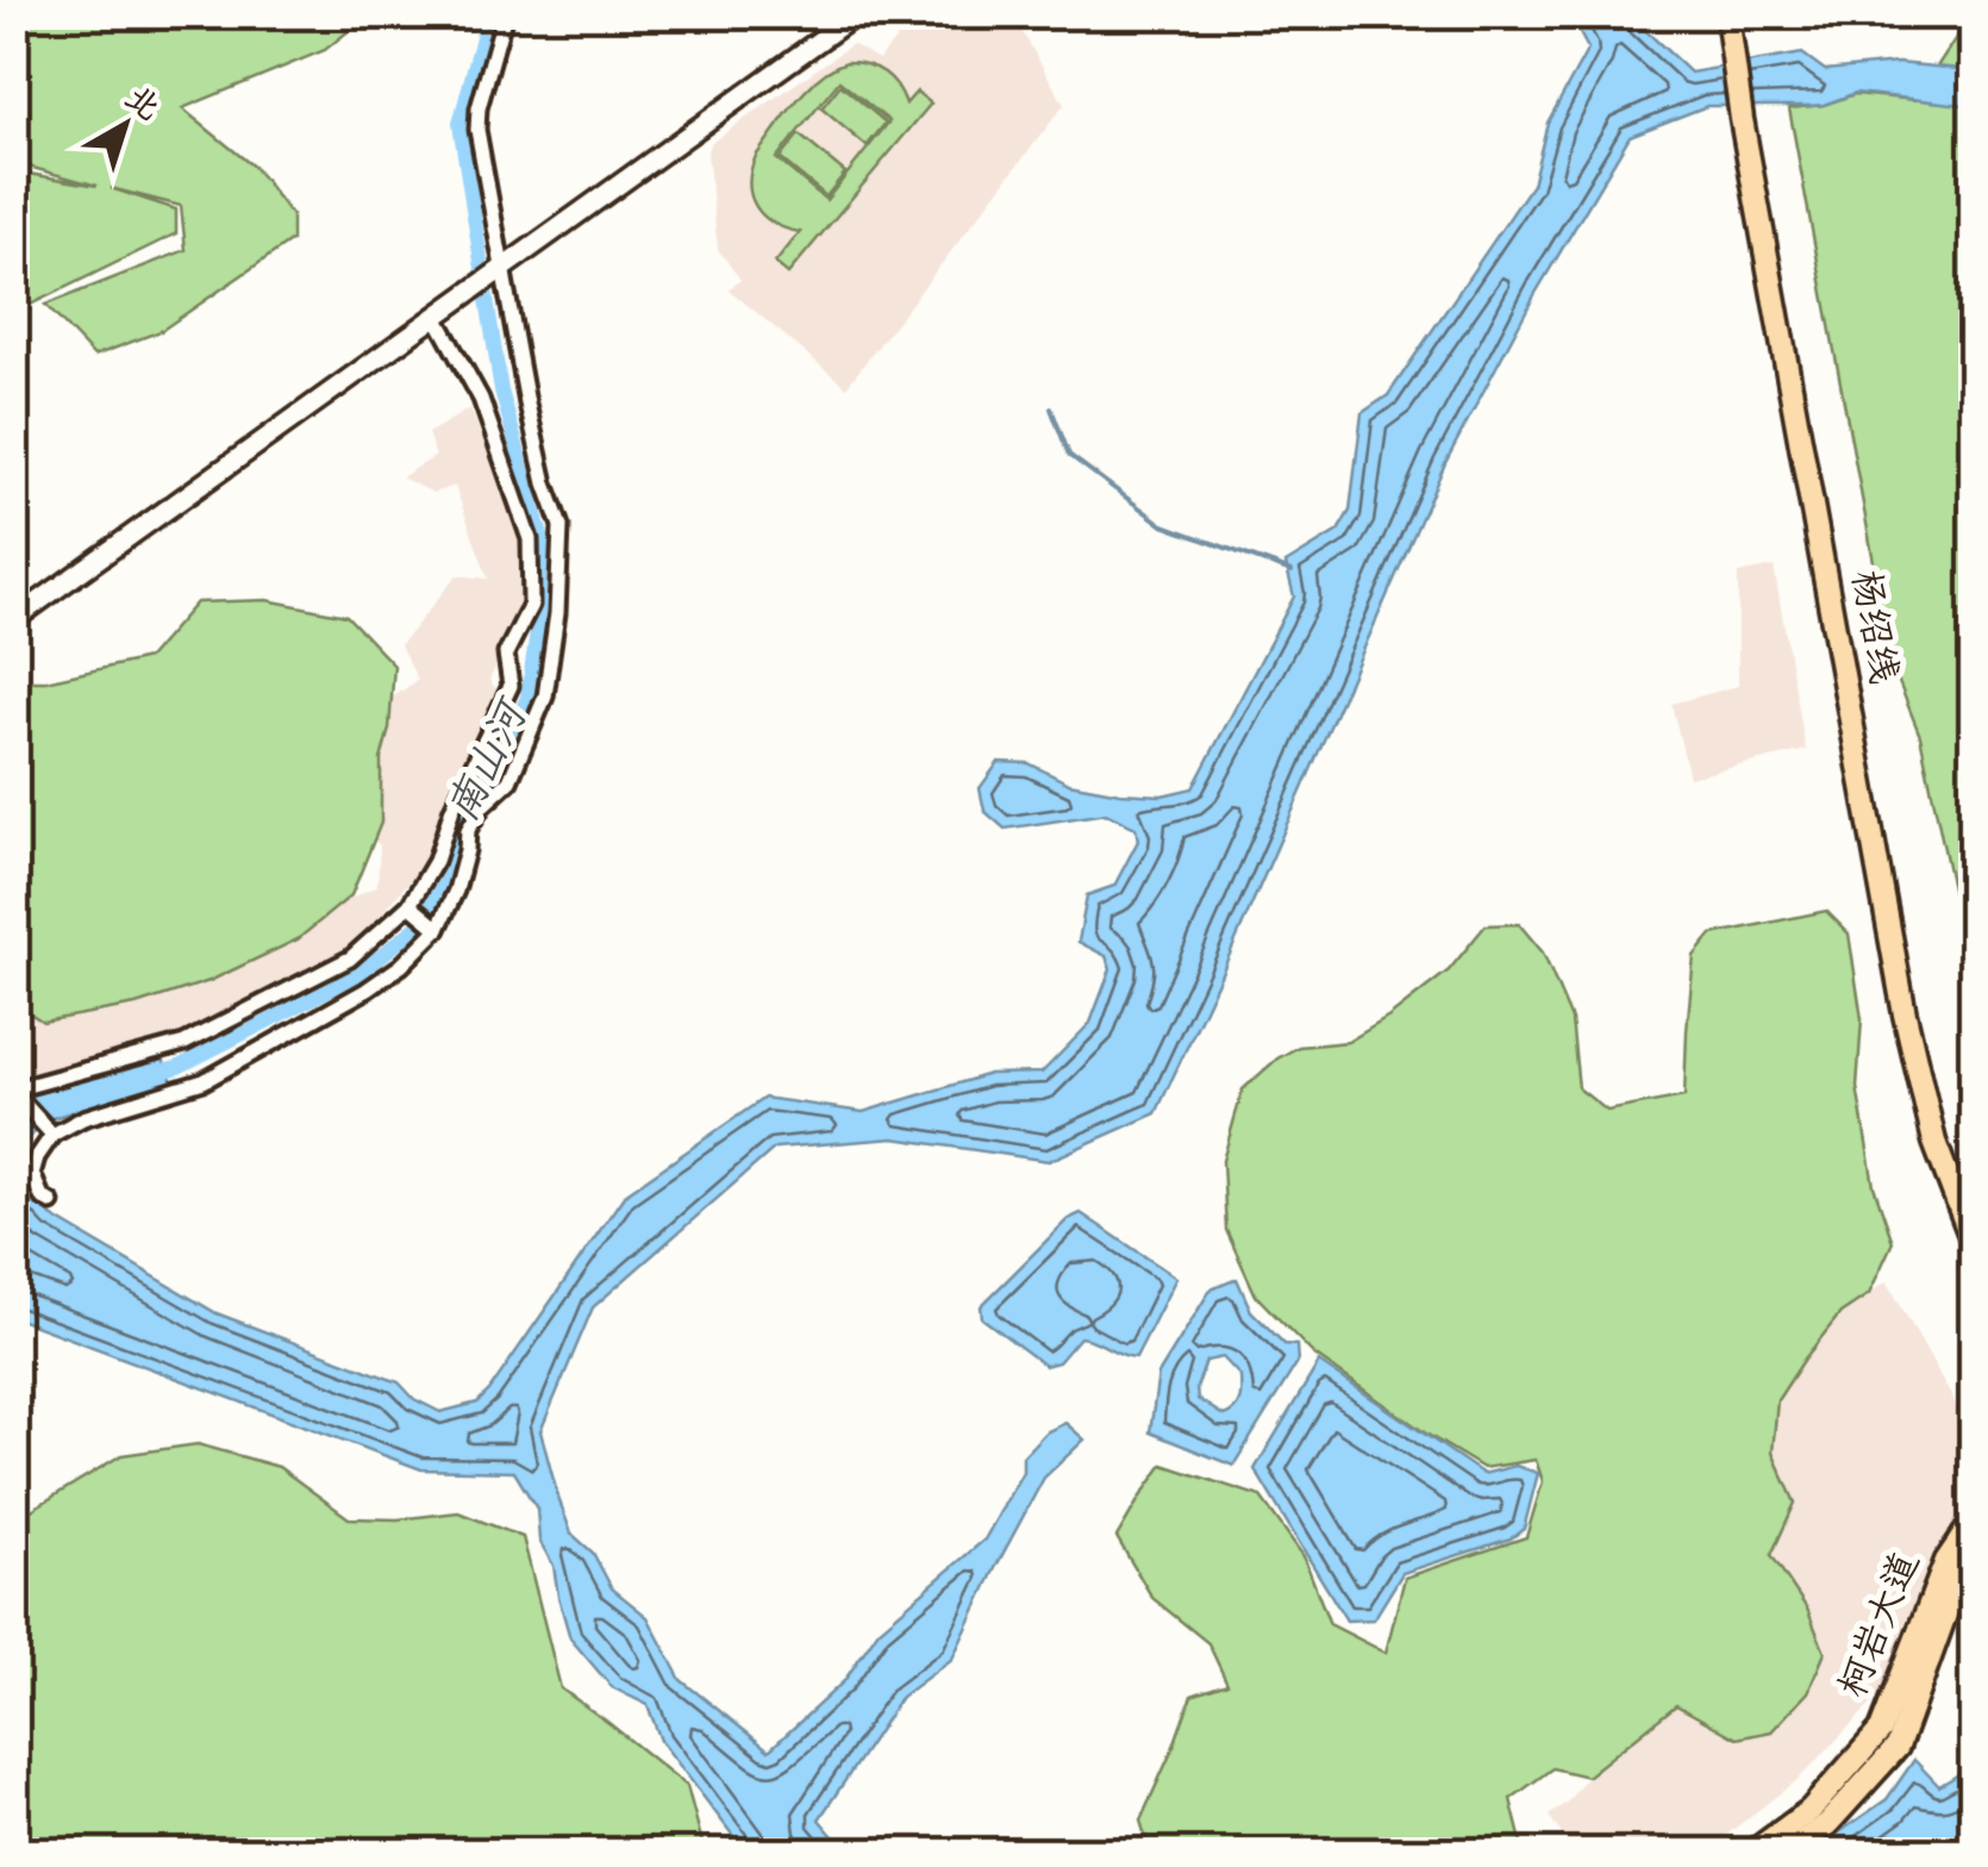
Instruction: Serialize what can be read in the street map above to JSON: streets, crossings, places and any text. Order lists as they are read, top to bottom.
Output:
{
  "streets": {
    "main road": ["杨绍线", "柯岩大道"]
  },
  "water": ["南山河"],
  "north": "top right"
}
